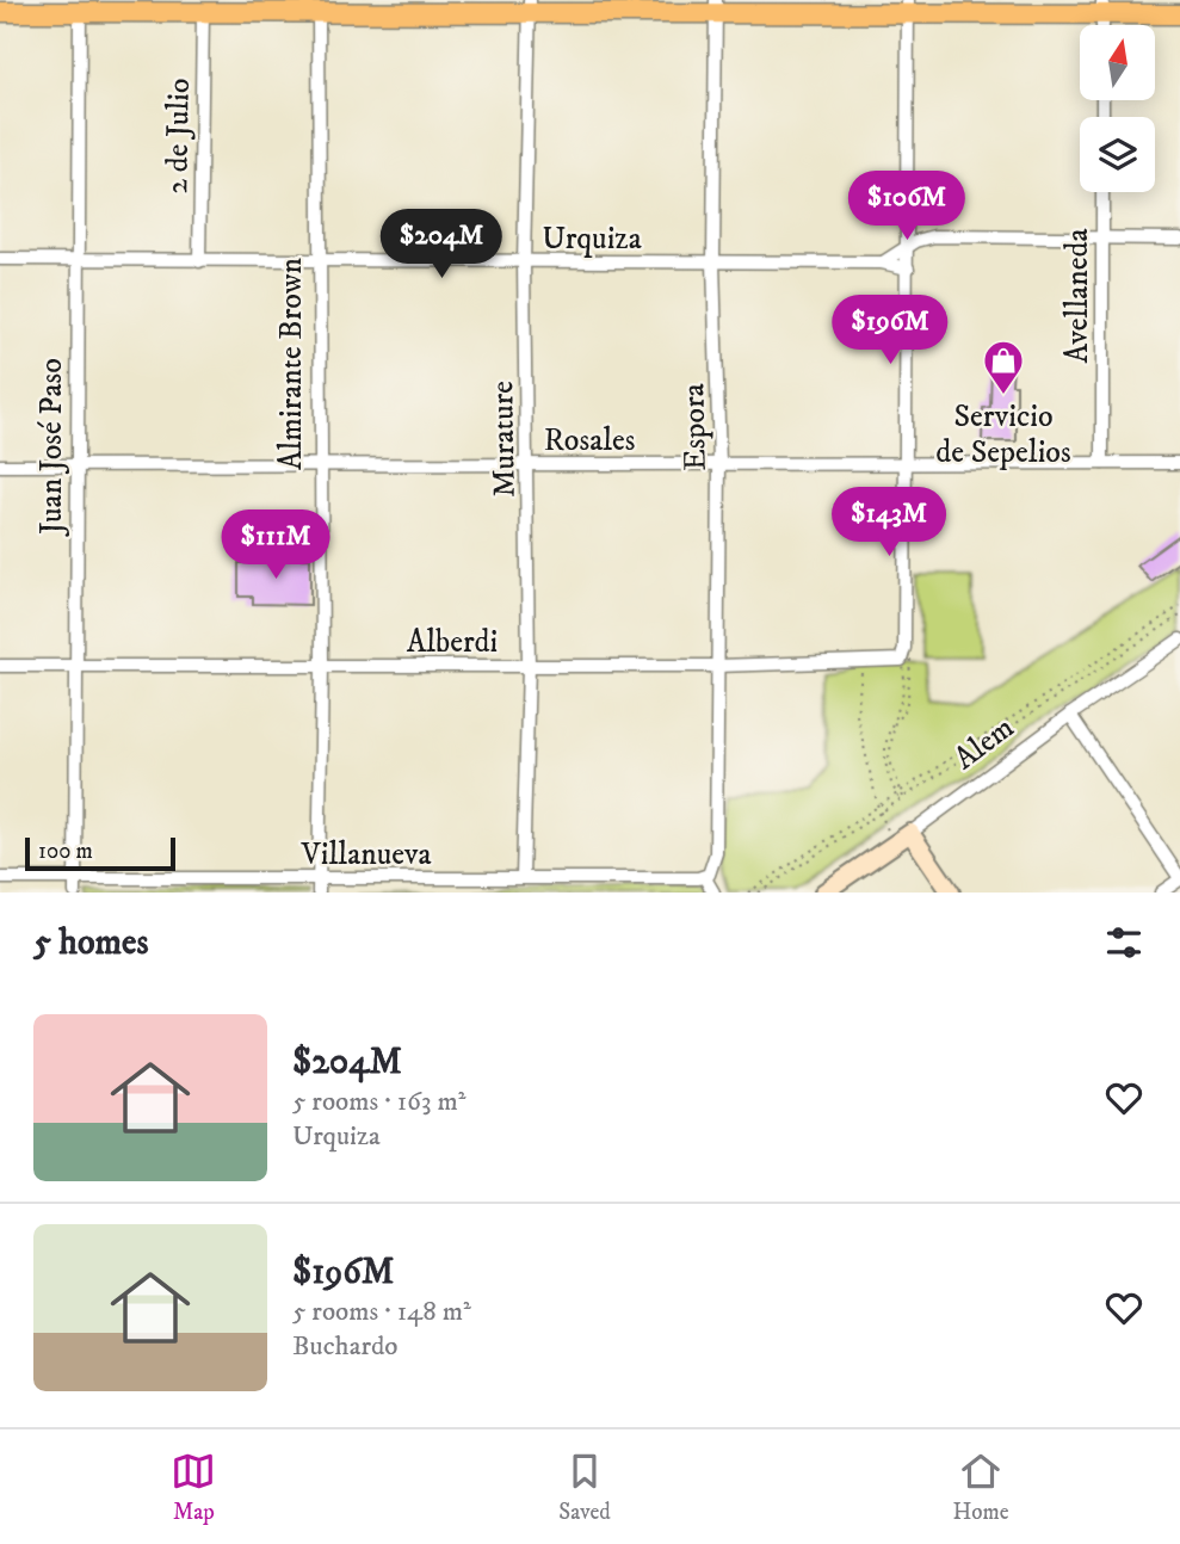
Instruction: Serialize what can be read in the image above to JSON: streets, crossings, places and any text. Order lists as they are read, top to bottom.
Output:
{
  "streets": {
    "main road": ["Alem"],
    "street": [
      "2 de Julio",
      "Urquiza",
      "Avellaneda",
      "Almirante Brown",
      "Espora",
      "Murature",
      "Rosales",
      "Juan José Paso",
      "Alberdi",
      "Villanueva"
    ]
  },
  "crossings": [
    ["2 de Julio", "Urquiza"],
    ["Urquiza", "Almirante Brown"],
    ["Urquiza", "Espora"],
    ["Urquiza", "Murature"],
    ["Urquiza", "Juan José Paso"],
    ["Avellaneda", "Rosales"],
    ["Almirante Brown", "Rosales"],
    ["Almirante Brown", "Alberdi"],
    ["Almirante Brown", "Villanueva"],
    ["Espora", "Rosales"],
    ["Espora", "Alberdi"],
    ["Espora", "Villanueva"],
    ["Murature", "Rosales"],
    ["Murature", "Alberdi"],
    ["Murature", "Villanueva"],
    ["Rosales", "Juan José Paso"],
    ["Juan José Paso", "Alberdi"],
    ["Juan José Paso", "Villanueva"]
  ],
  "places": {
    "shop": ["Servicio de Sepelios"]
  },
  "scale_bar": "100 m",
  "north": "top",
  "page": {
    "price": [
      "$106M",
      "$204M",
      "$196M",
      "$143M",
      "$111M"
    ],
    "scale": "100 m",
    "heading": "5 homes",
    "list": [
      {
        "name": "$204M",
        "note": "5 rooms · 163 m² · Urquiza"
      },
      {
        "name": "$196M",
        "note": "5 rooms · 148 m² · Buchardo"
      }
    ],
    "tabs": ["Map", "Saved", "Home"]
  }
}
